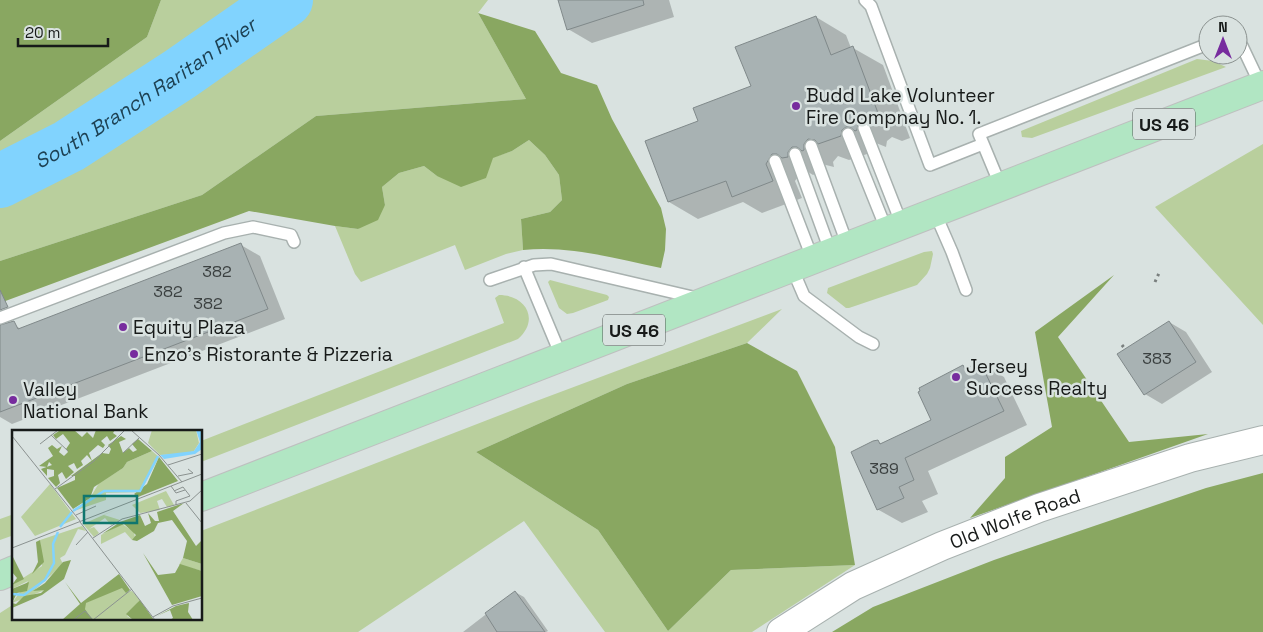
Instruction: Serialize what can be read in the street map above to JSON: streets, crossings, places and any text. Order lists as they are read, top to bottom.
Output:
{
  "streets": {
    "main road": ["US 46"],
    "street": ["Old Wolfe Road"]
  },
  "water": ["South Branch Raritan River"],
  "places": [
    "Budd Lake Volunteer Fire Compnay No. 1.",
    "Equity Plaza",
    "Enzo's Ristorante & Pizzeria",
    "Jersey Success Realty",
    "Valley National Bank"
  ],
  "house_numbers": [
    "382",
    "382",
    "382",
    "383",
    "389"
  ],
  "scale_bar": "20 m",
  "north": "top"
}
